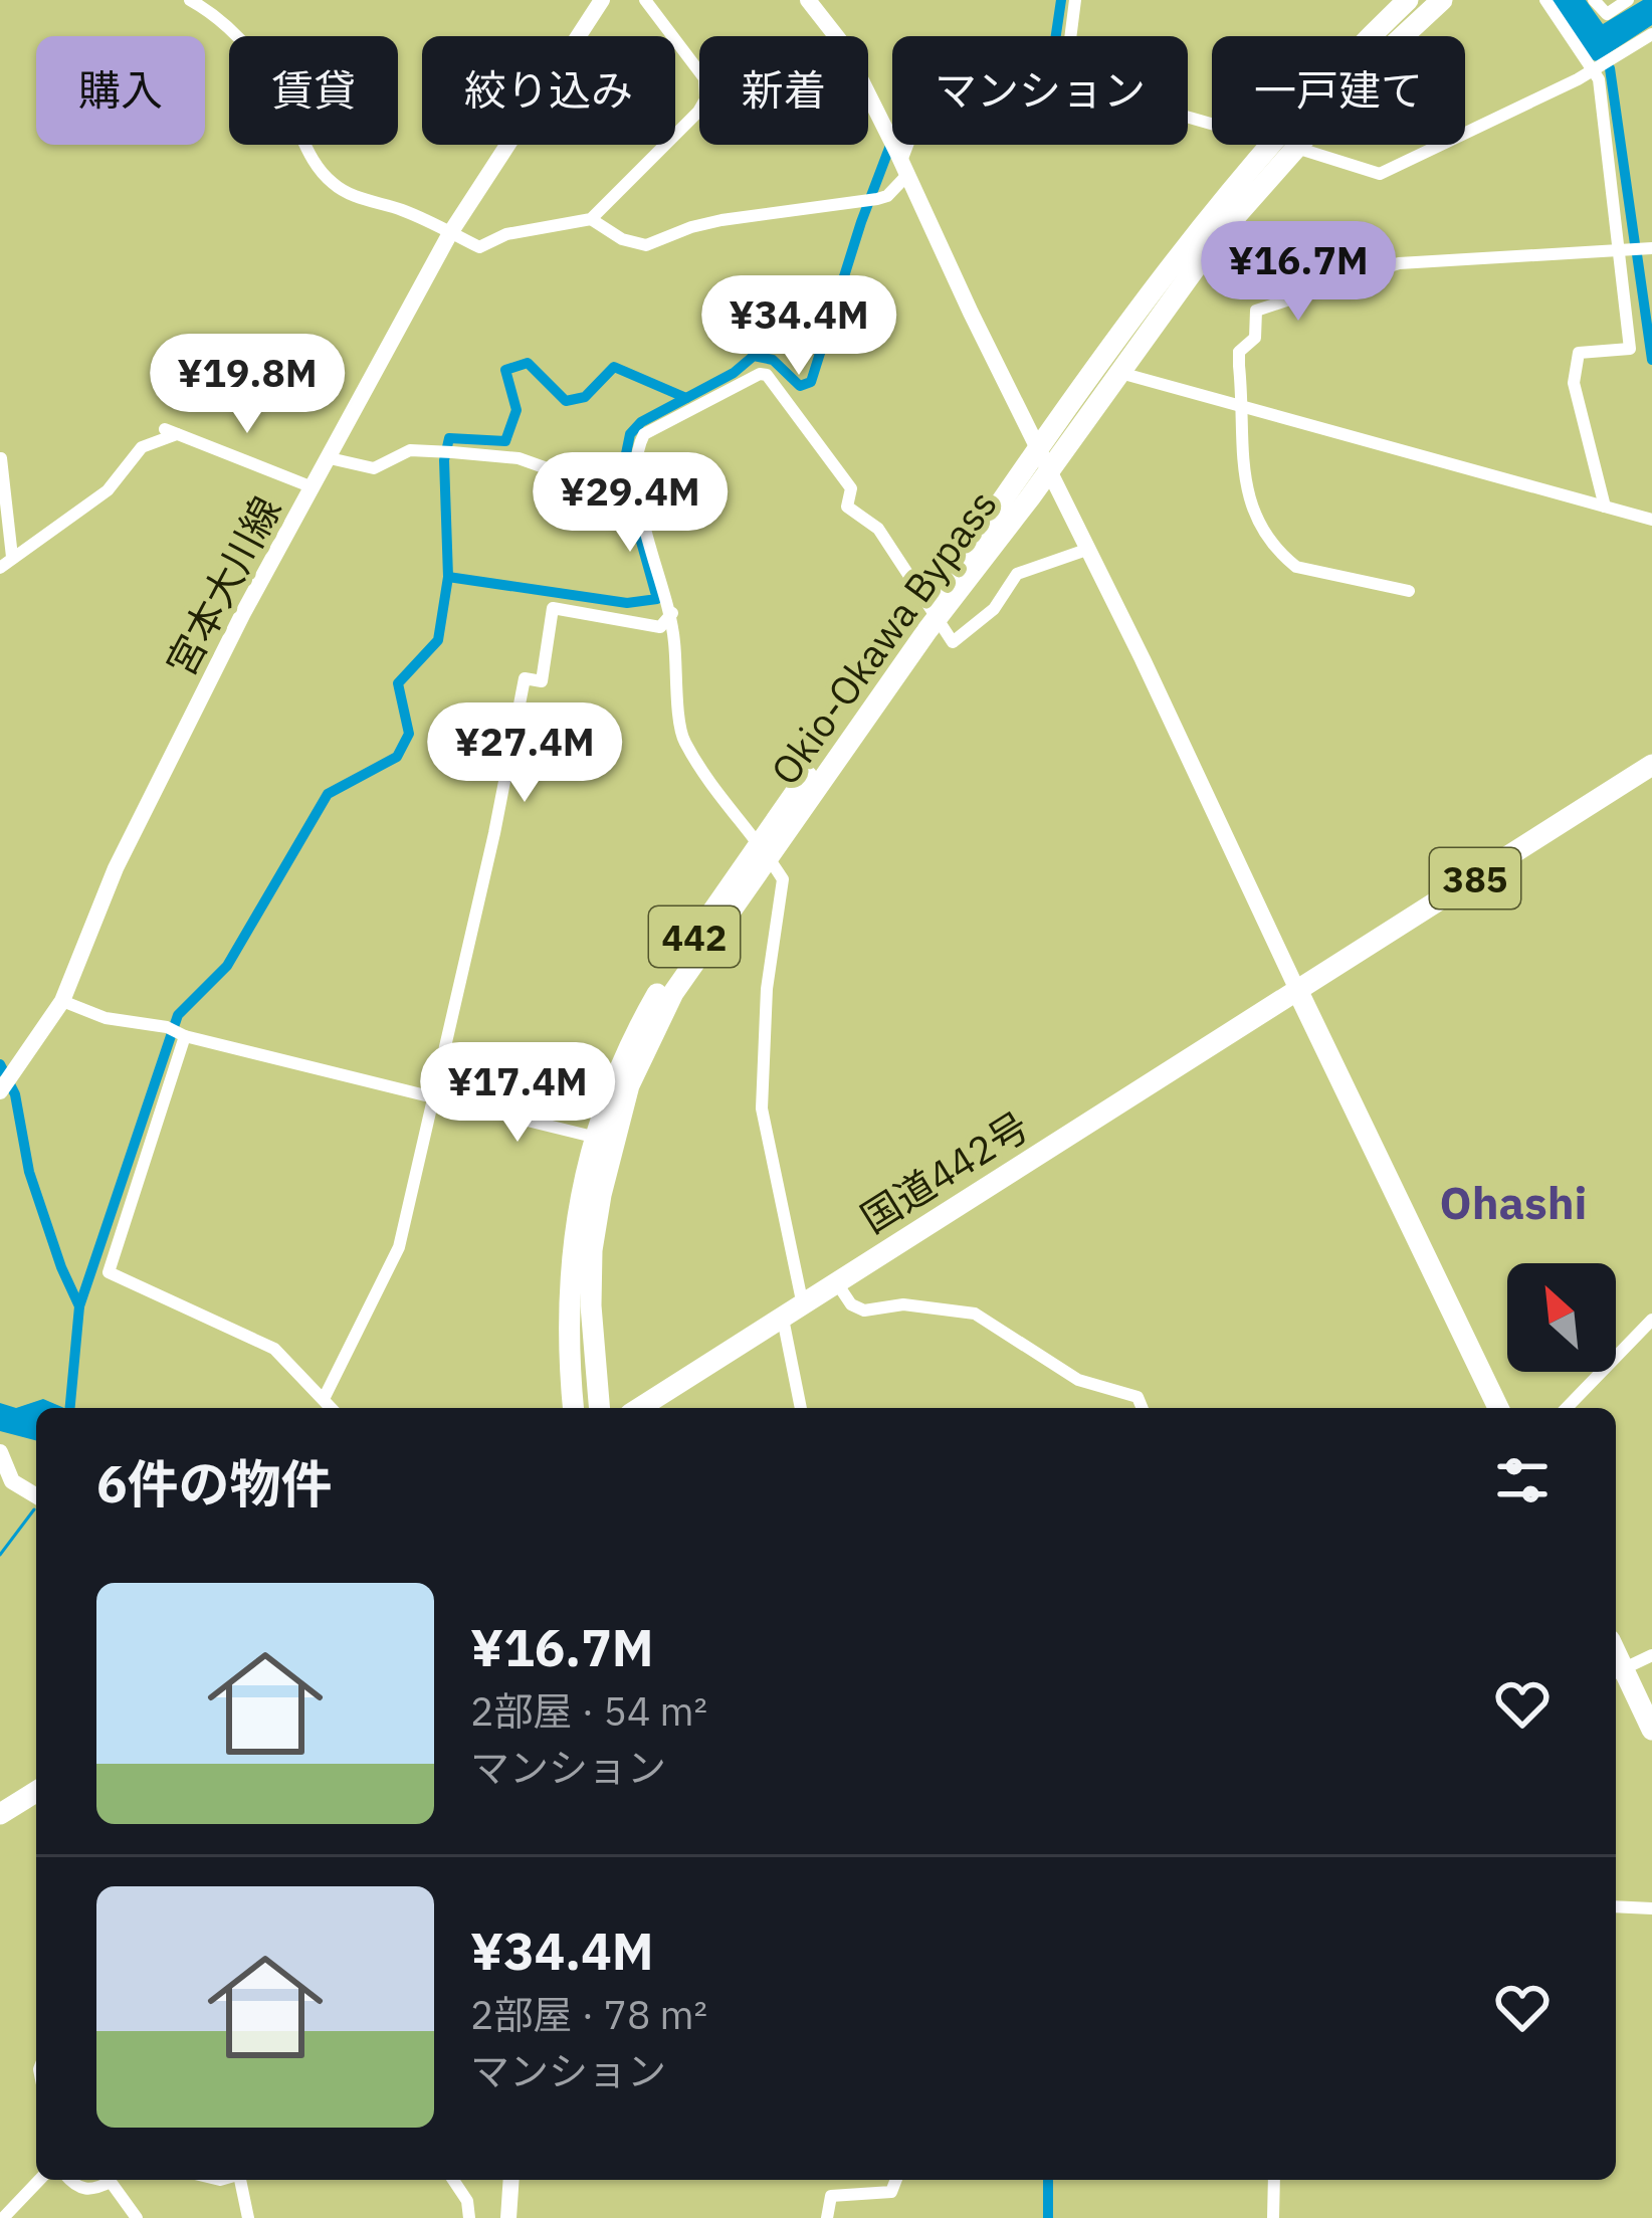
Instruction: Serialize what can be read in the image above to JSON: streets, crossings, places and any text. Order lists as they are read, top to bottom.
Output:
{
  "streets": {
    "highway": [
      "Okio-Okawa Bypass",
      "385",
      "442",
      "国道442号"
    ],
    "main road": ["宮本大川線"]
  },
  "crossings": [
    ["385", "国道442号"]
  ],
  "districts": ["Ohashi"],
  "north": "top left",
  "page": {
    "chip": [
      "購入",
      "賃貸",
      "絞り込み",
      "新着",
      "マンション",
      "一戸建て"
    ],
    "price": [
      "¥16.7M",
      "¥34.4M",
      "¥19.8M",
      "¥29.4M",
      "¥27.4M",
      "¥17.4M"
    ],
    "heading": "6件の物件",
    "list": [
      {
        "name": "¥16.7M",
        "note": "2部屋 · 54 m² · マンション"
      },
      {
        "name": "¥34.4M",
        "note": "2部屋 · 78 m² · マンション"
      }
    ]
  }
}
